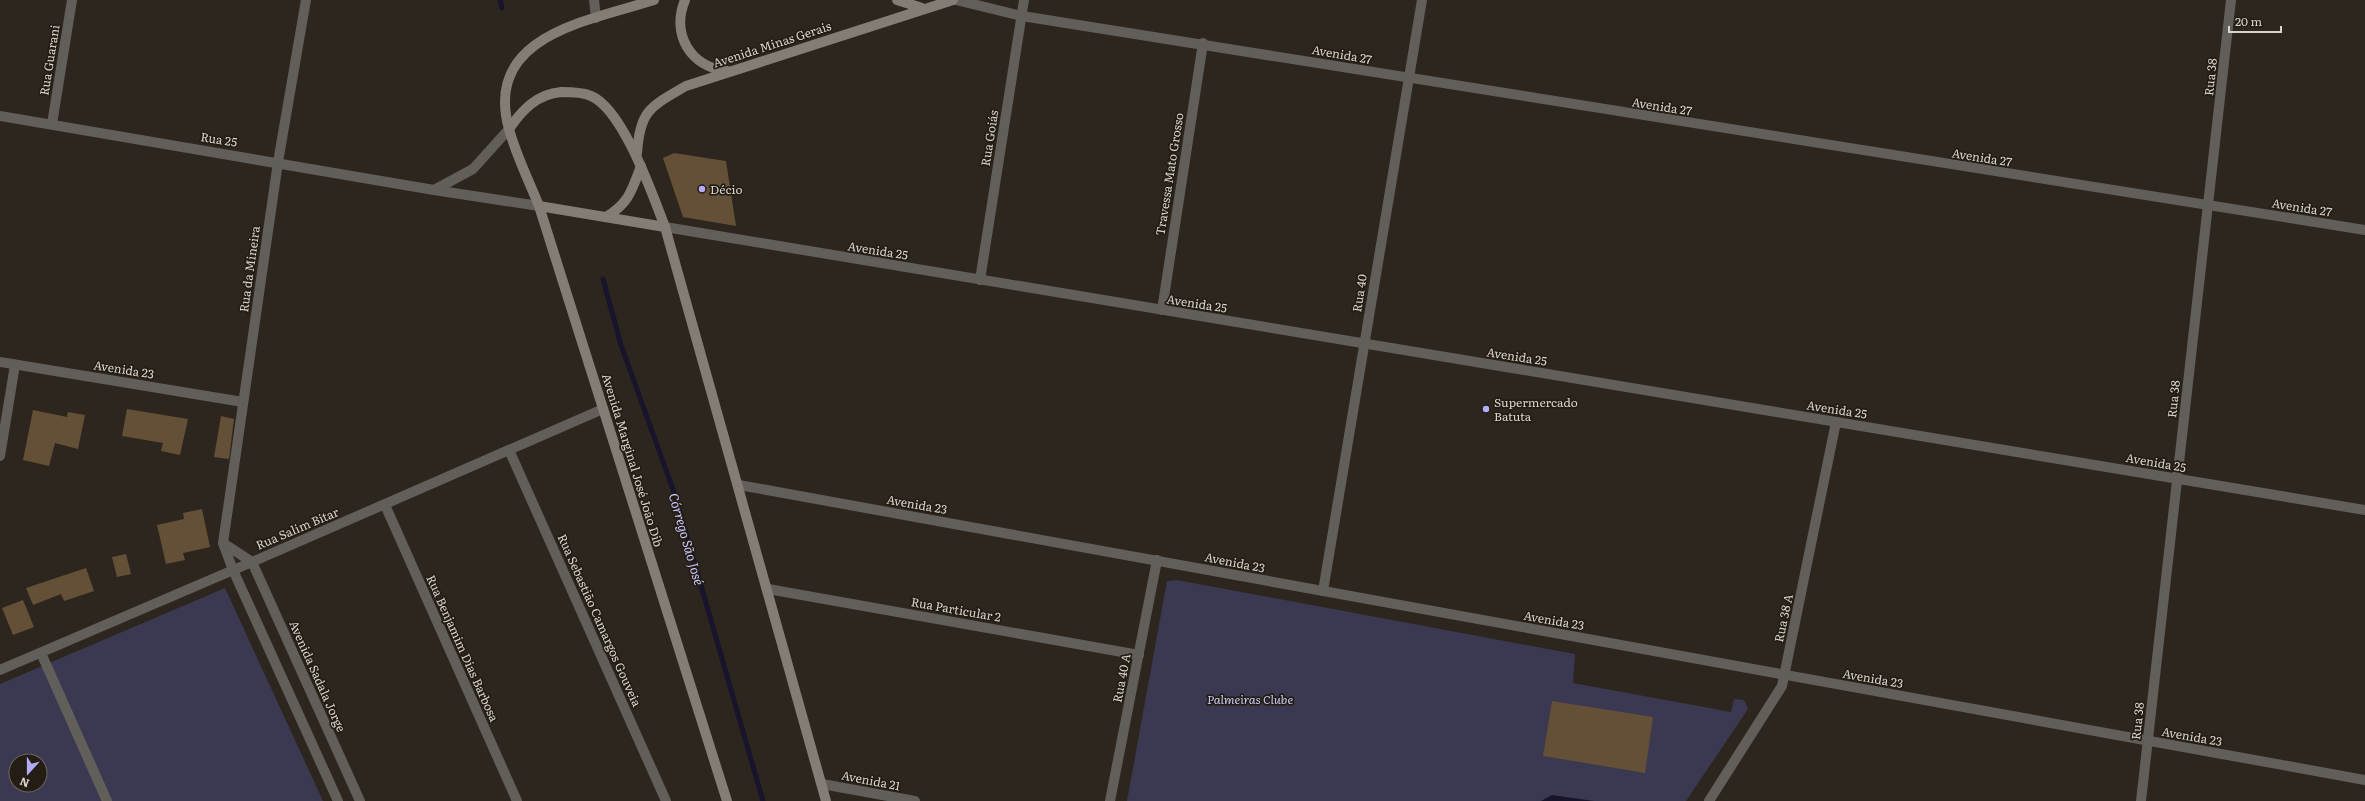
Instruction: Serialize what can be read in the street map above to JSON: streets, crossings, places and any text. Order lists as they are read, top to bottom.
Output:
{
  "streets": {
    "main road": ["Avenida Minas Gerais", "Avenida Marginal José João Dib"],
    "street": [
      "Avenida 27",
      "Rua Guarani",
      "Rua 38",
      "Rua Goiás",
      "Rua 25",
      "Travessa Mato Grosso",
      "Avenida 25",
      "Rua da Mineira",
      "Rua 40",
      "Avenida 23",
      "Rua Salim Bitar",
      "Rua Particular 2",
      "Rua 38 A",
      "Rua Sebastião Camargos Gouveia",
      "Rua Benjamim Dias Barbosa",
      "Avenida Sadala Jorge",
      "Rua 40 A",
      "Avenida 21"
    ]
  },
  "crossings": [
    ["Avenida Minas Gerais", "Avenida 27"],
    ["Avenida Minas Gerais", "Rua 25"],
    ["Avenida Minas Gerais", "Avenida Marginal José João Dib"],
    ["Avenida 27", "Rua 38"],
    ["Avenida 27", "Rua Goiás"],
    ["Avenida 27", "Travessa Mato Grosso"],
    ["Avenida 27", "Rua 40"],
    ["Rua Guarani", "Rua 25"],
    ["Rua 38", "Avenida 25"],
    ["Rua 38", "Avenida 23"],
    ["Rua Goiás", "Avenida 25"],
    ["Rua 25", "Rua da Mineira"],
    ["Rua 25", "Avenida Marginal José João Dib"],
    ["Travessa Mato Grosso", "Avenida 25"],
    ["Avenida 25", "Rua 40"],
    ["Avenida 25", "Rua 38 A"],
    ["Rua da Mineira", "Avenida 23"],
    ["Rua da Mineira", "Rua Salim Bitar"],
    ["Rua 40", "Avenida 23"],
    ["Avenida 23", "Rua 38 A"],
    ["Avenida 23", "Rua 40 A"],
    ["Avenida Marginal José João Dib", "Rua Salim Bitar"],
    ["Rua Salim Bitar", "Rua Sebastião Camargos Gouveia"],
    ["Rua Salim Bitar", "Rua Benjamim Dias Barbosa"],
    ["Rua Salim Bitar", "Avenida Sadala Jorge"],
    ["Rua Particular 2", "Rua 40 A"]
  ],
  "water": ["Córrego São José"],
  "parks": ["Palmeiras Clube"],
  "places": ["Décio", "Supermercado Batuta"],
  "scale_bar": "20 m",
  "north": "bottom"
}
